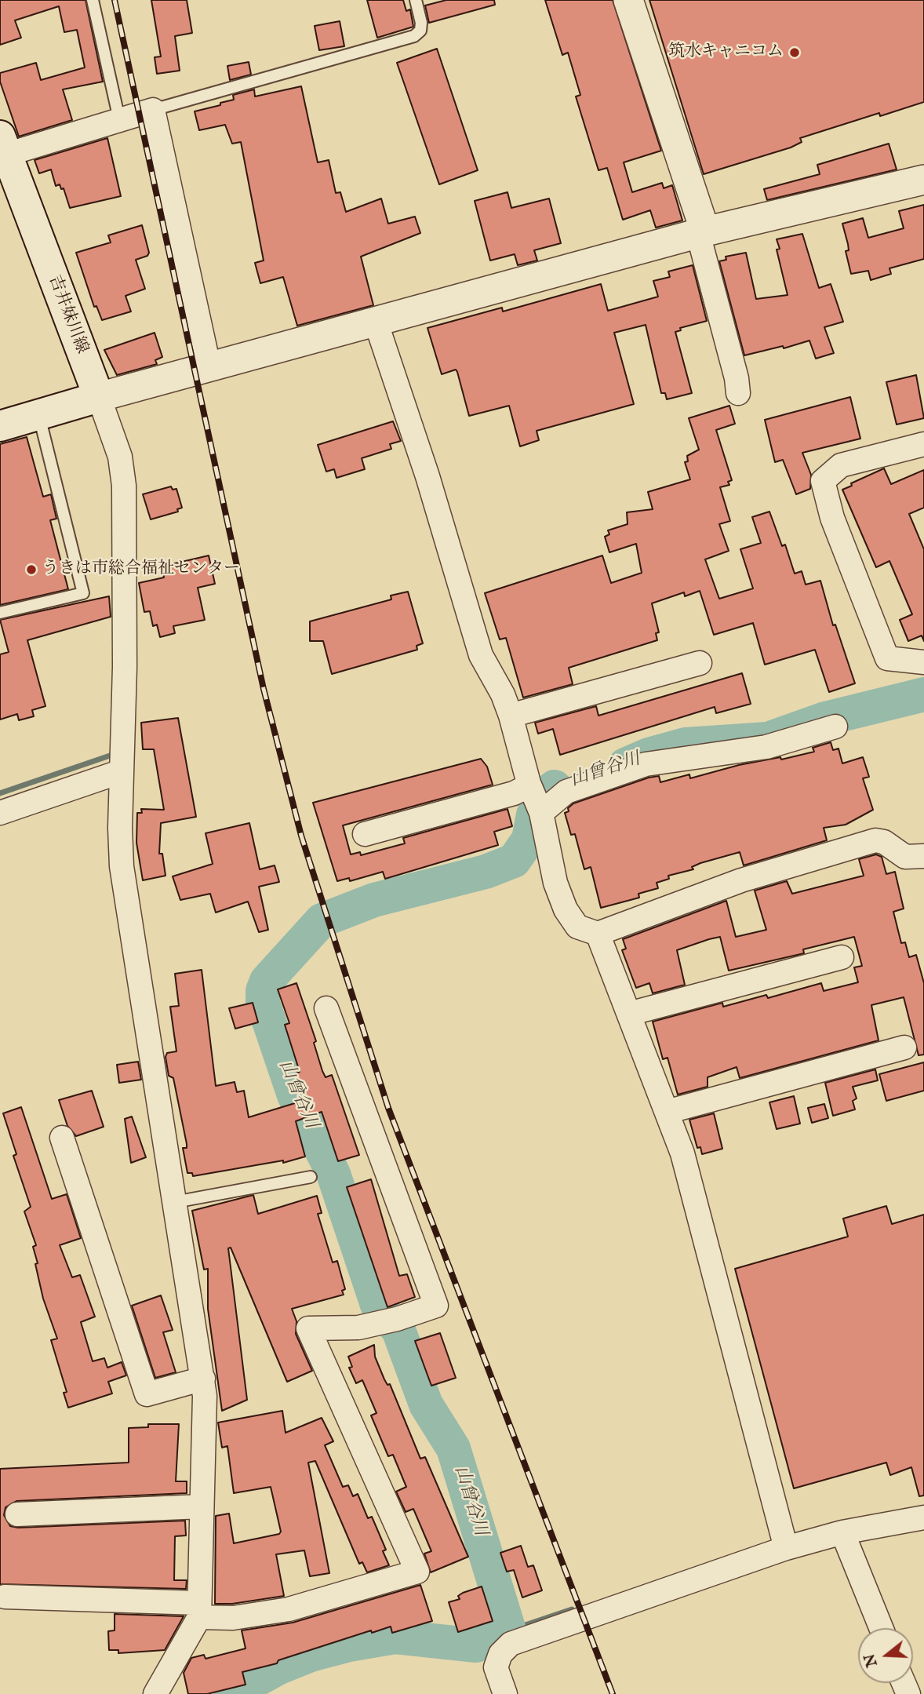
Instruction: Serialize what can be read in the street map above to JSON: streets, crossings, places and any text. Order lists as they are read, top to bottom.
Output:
{
  "streets": {
    "main road": ["吉井妹川線"]
  },
  "water": ["山曾谷川"],
  "places": ["筑水キャニコム", "うきは市総合福祉センター"],
  "north": "left"
}
